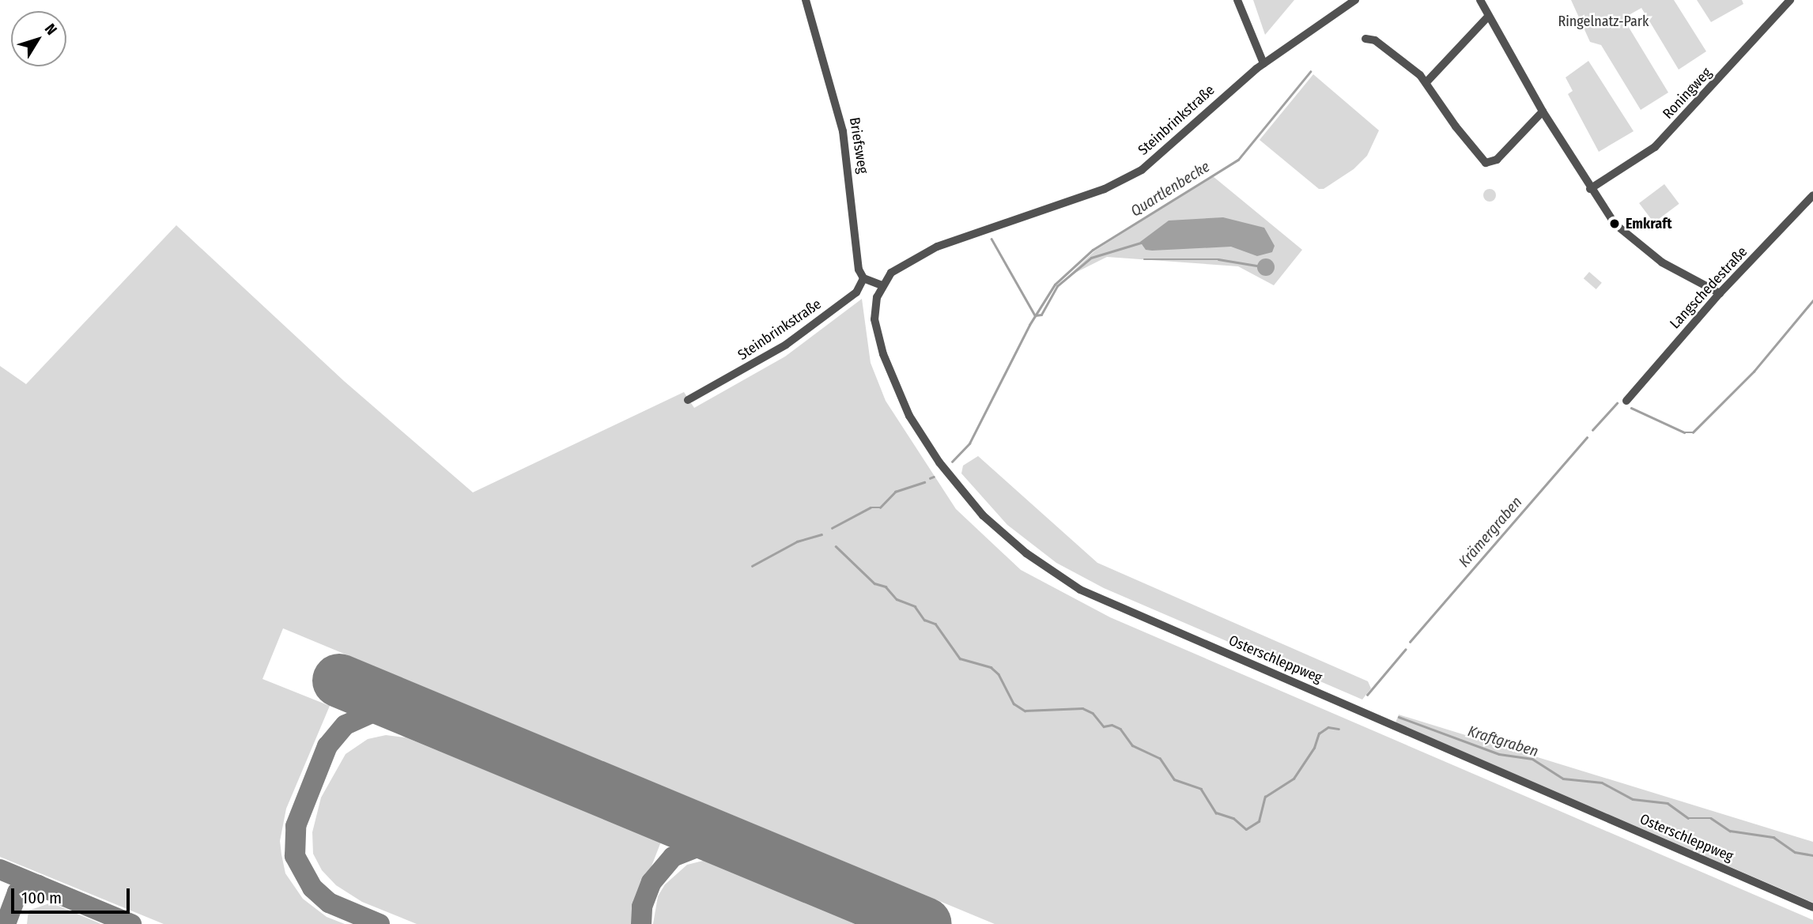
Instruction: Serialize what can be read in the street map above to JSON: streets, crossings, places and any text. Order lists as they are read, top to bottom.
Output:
{
  "streets": {
    "street": [
      "Roningweg",
      "Steinbrinkstraße",
      "Briefsweg",
      "Langschedestraße",
      "Osterschleppweg"
    ]
  },
  "crossings": [
    ["Steinbrinkstraße", "Briefsweg"],
    ["Steinbrinkstraße", "Osterschleppweg"]
  ],
  "water": ["Quartlenbecke", "Krämergraben", "Kraftgraben"],
  "parks": ["Ringelnatz-Park"],
  "places": ["Emkraft"],
  "scale_bar": "100 m",
  "north": "top right"
}
